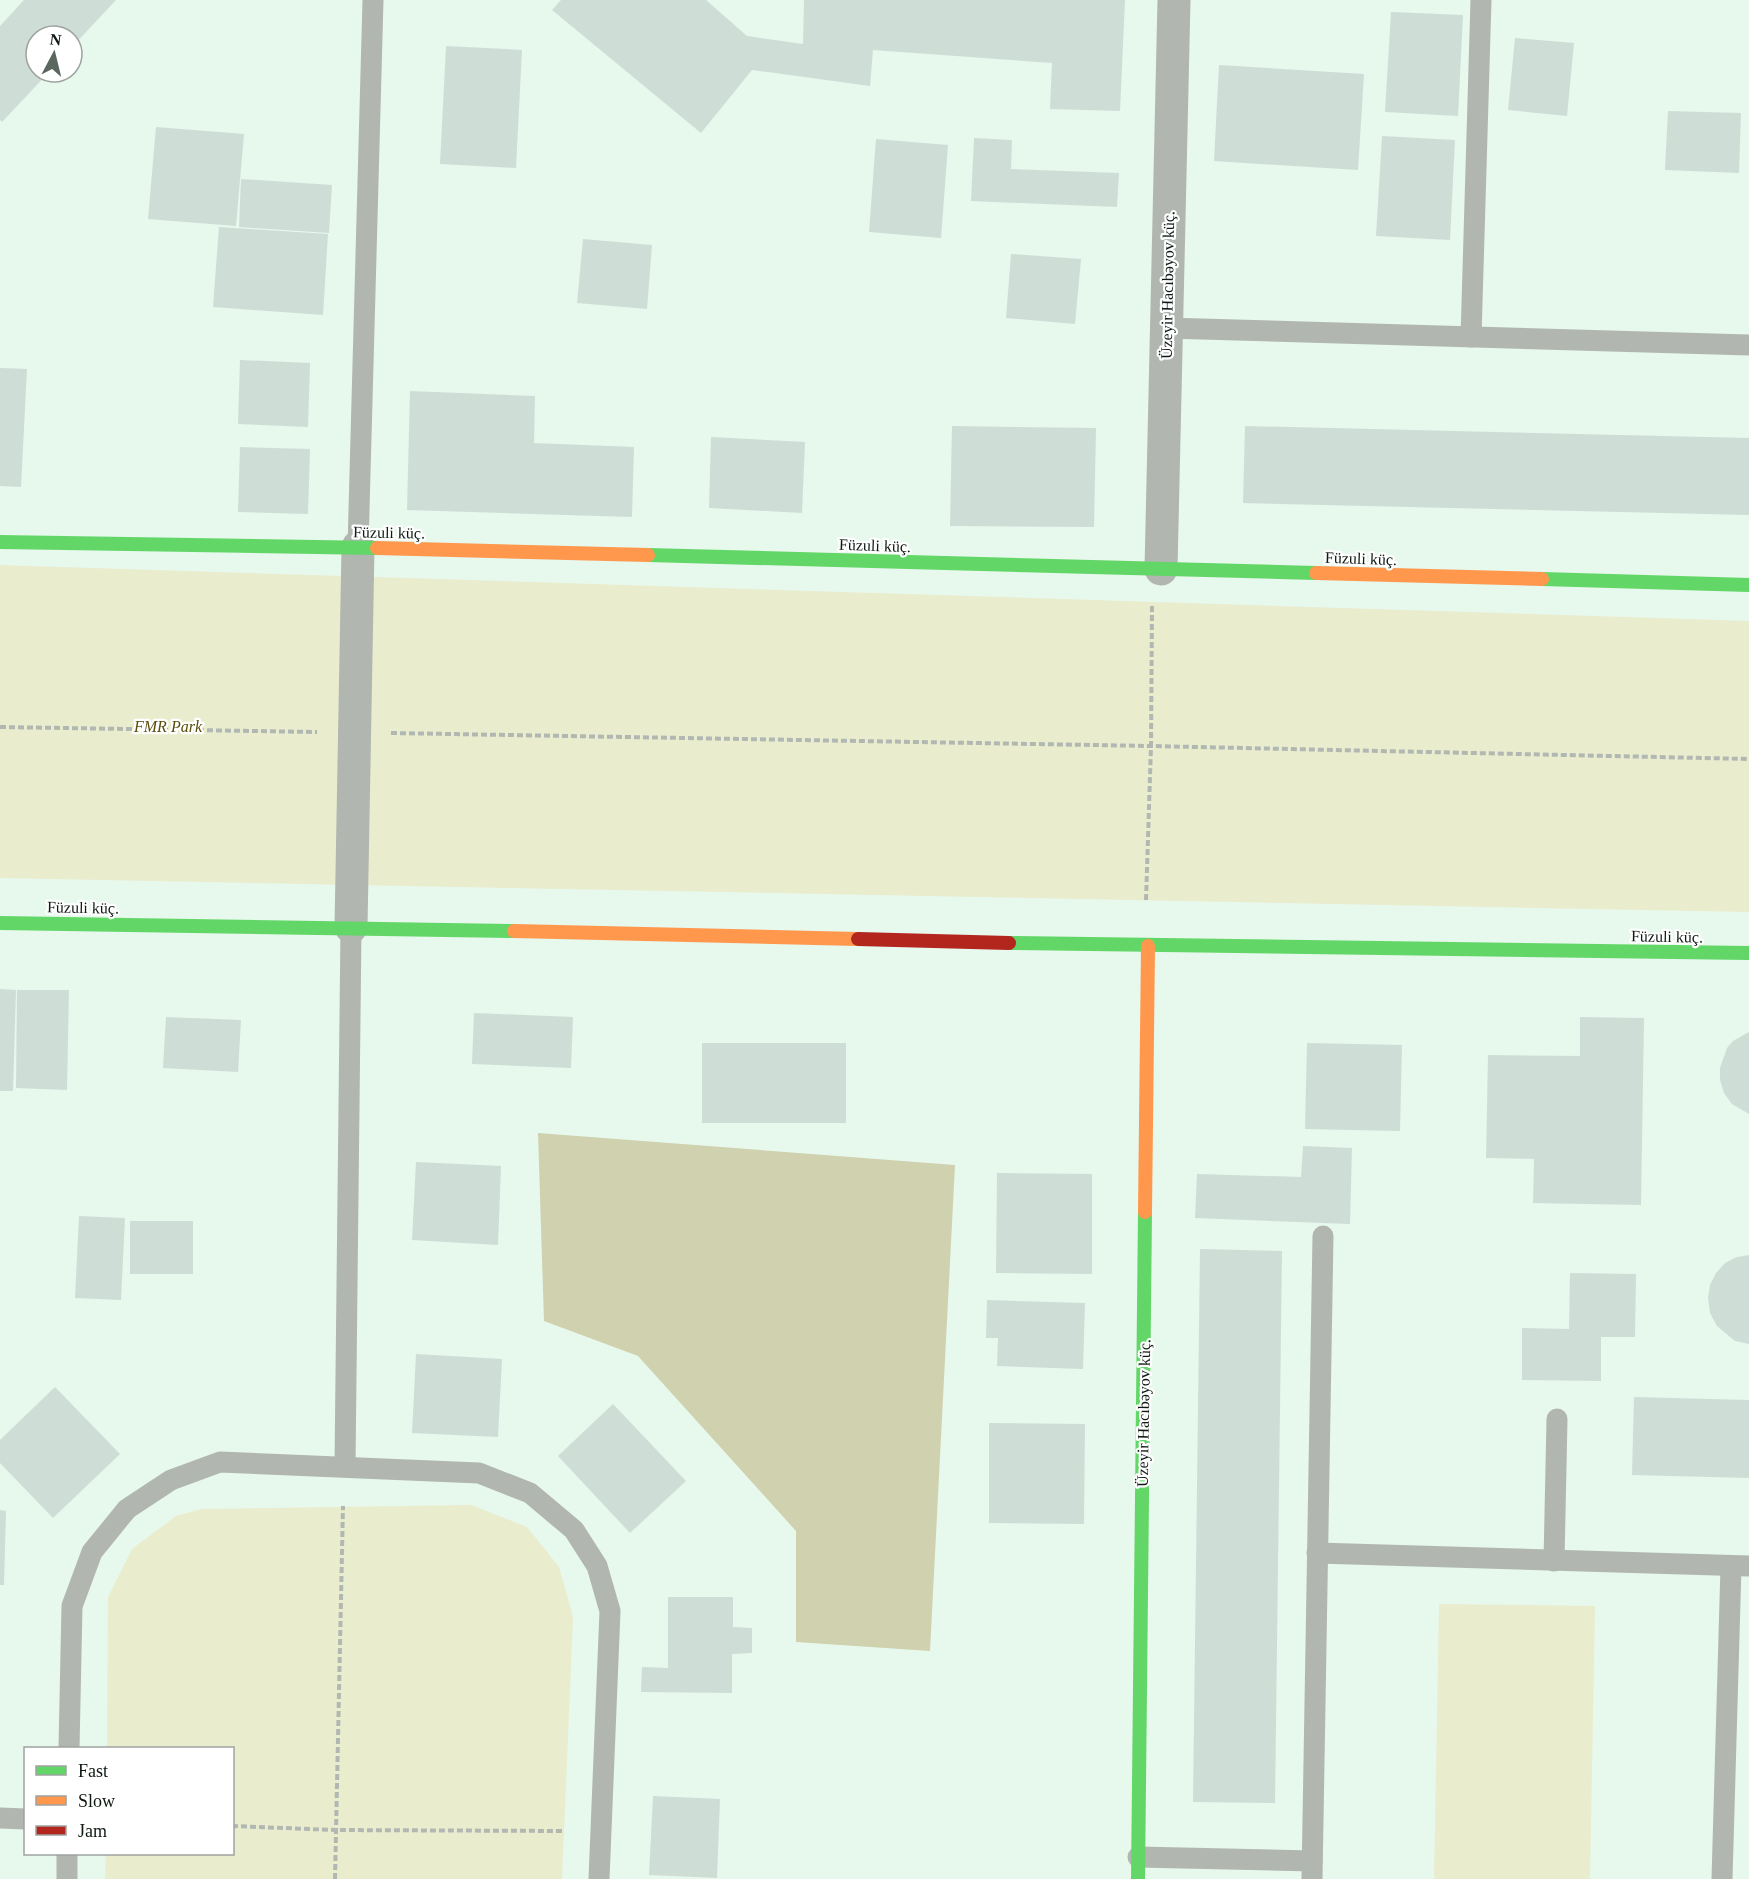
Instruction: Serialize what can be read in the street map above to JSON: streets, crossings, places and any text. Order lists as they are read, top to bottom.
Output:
{
  "streets": {
    "street": ["Üzeyir Hacıbəyov küç.", "Füzuli küç."]
  },
  "crossings": [
    ["Üzeyir Hacıbəyov küç.", "Füzuli küç."]
  ],
  "parks": ["FMR Park"],
  "legend": ["Fast", "Slow", "Jam"],
  "north": "top"
}
